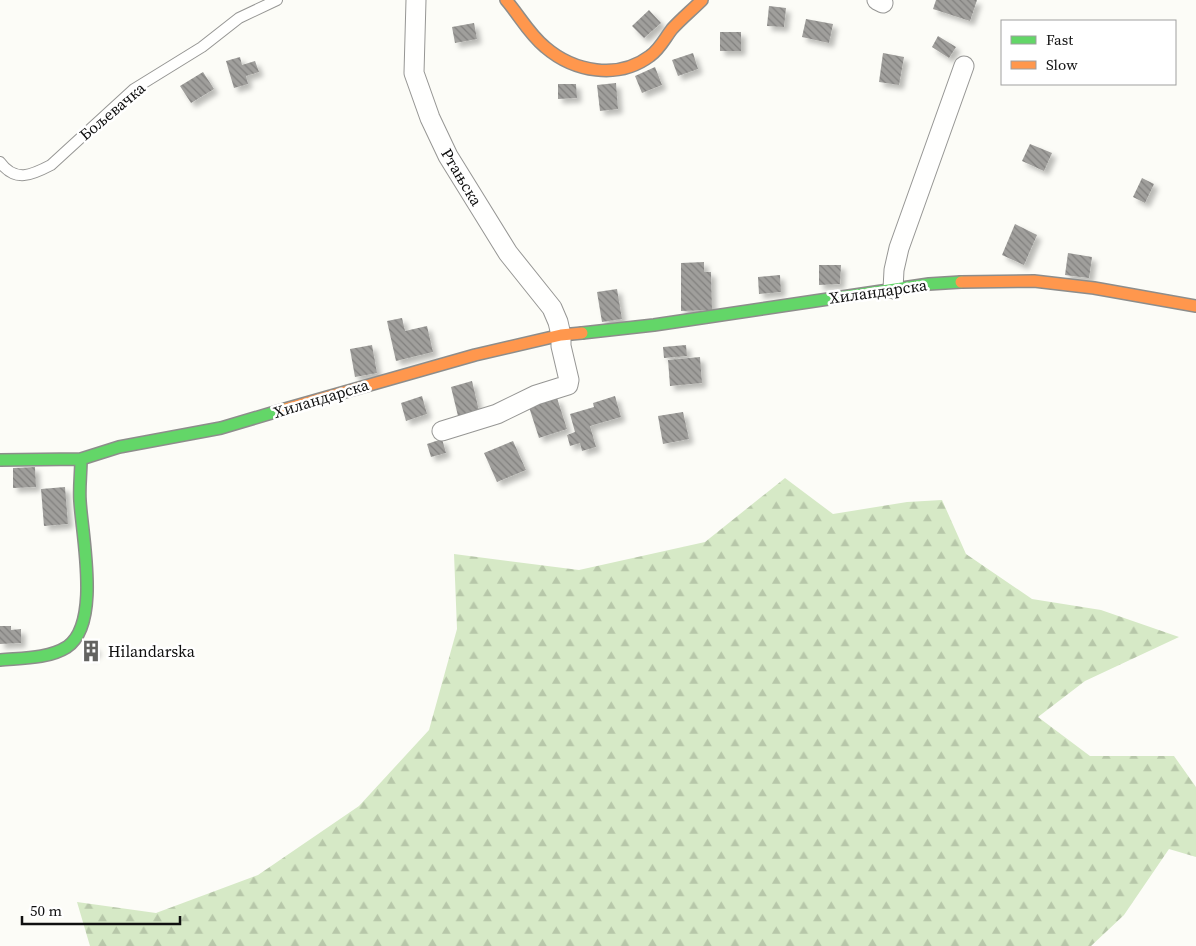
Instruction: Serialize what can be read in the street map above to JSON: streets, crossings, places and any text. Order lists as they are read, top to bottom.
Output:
{
  "streets": {
    "street": ["Ртањска", "Хиландарска"],
    "lane": ["Бољевачка"]
  },
  "crossings": [
    ["Ртањска", "Хиландарска"]
  ],
  "places": {
    "building": ["Hilandarska"]
  },
  "legend": ["Fast", "Slow"],
  "scale_bar": "50 m"
}
